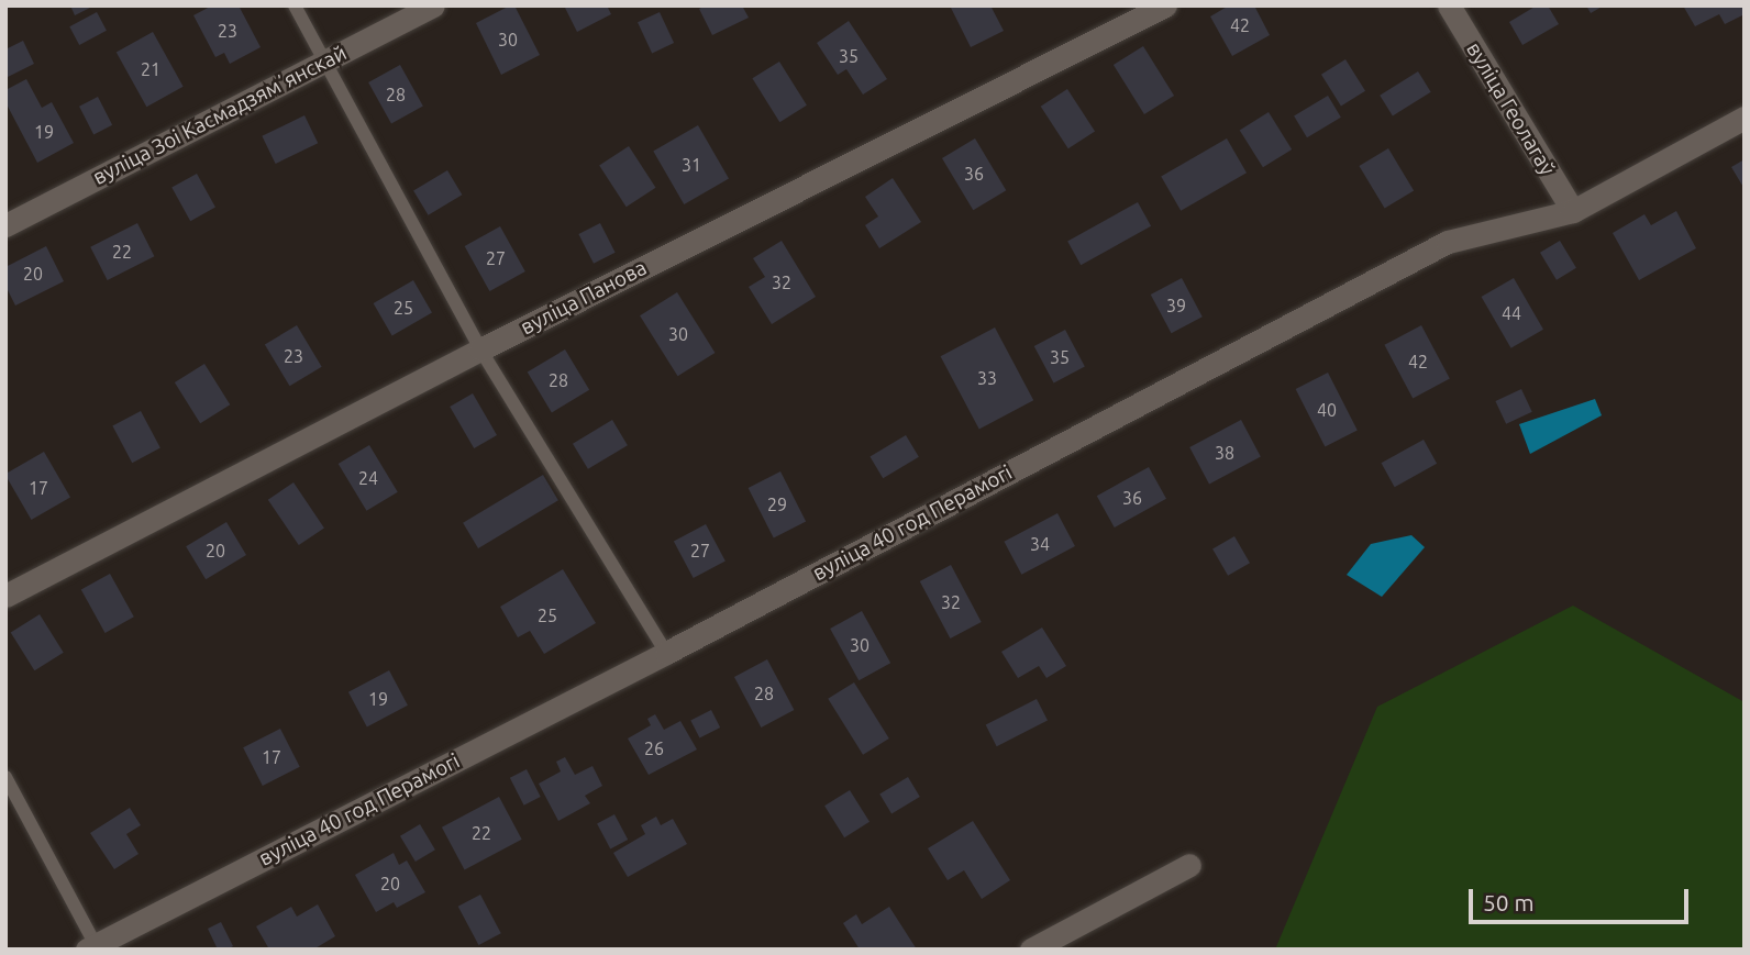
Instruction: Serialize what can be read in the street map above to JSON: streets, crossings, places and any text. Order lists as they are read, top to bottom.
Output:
{
  "streets": {
    "street": [
      "вуліца Геолагаў",
      "вуліца Зоі Касмадзямʼянскай",
      "вуліца Панова",
      "вуліца 40 год Перамогі"
    ]
  },
  "crossings": [
    ["вуліца Геолагаў", "вуліца 40 год Перамогі"]
  ],
  "house_numbers": [
    "42",
    "23",
    "30",
    "35",
    "21",
    "28",
    "19",
    "31",
    "36",
    "22",
    "27",
    "20",
    "32",
    "39",
    "25",
    "44",
    "30",
    "23",
    "35",
    "42",
    "33",
    "28",
    "40",
    "38",
    "24",
    "17",
    "36",
    "29",
    "34",
    "20",
    "27",
    "32",
    "25",
    "30",
    "28",
    "19",
    "26",
    "17",
    "22",
    "20"
  ],
  "scale_bar": "50 m"
}
